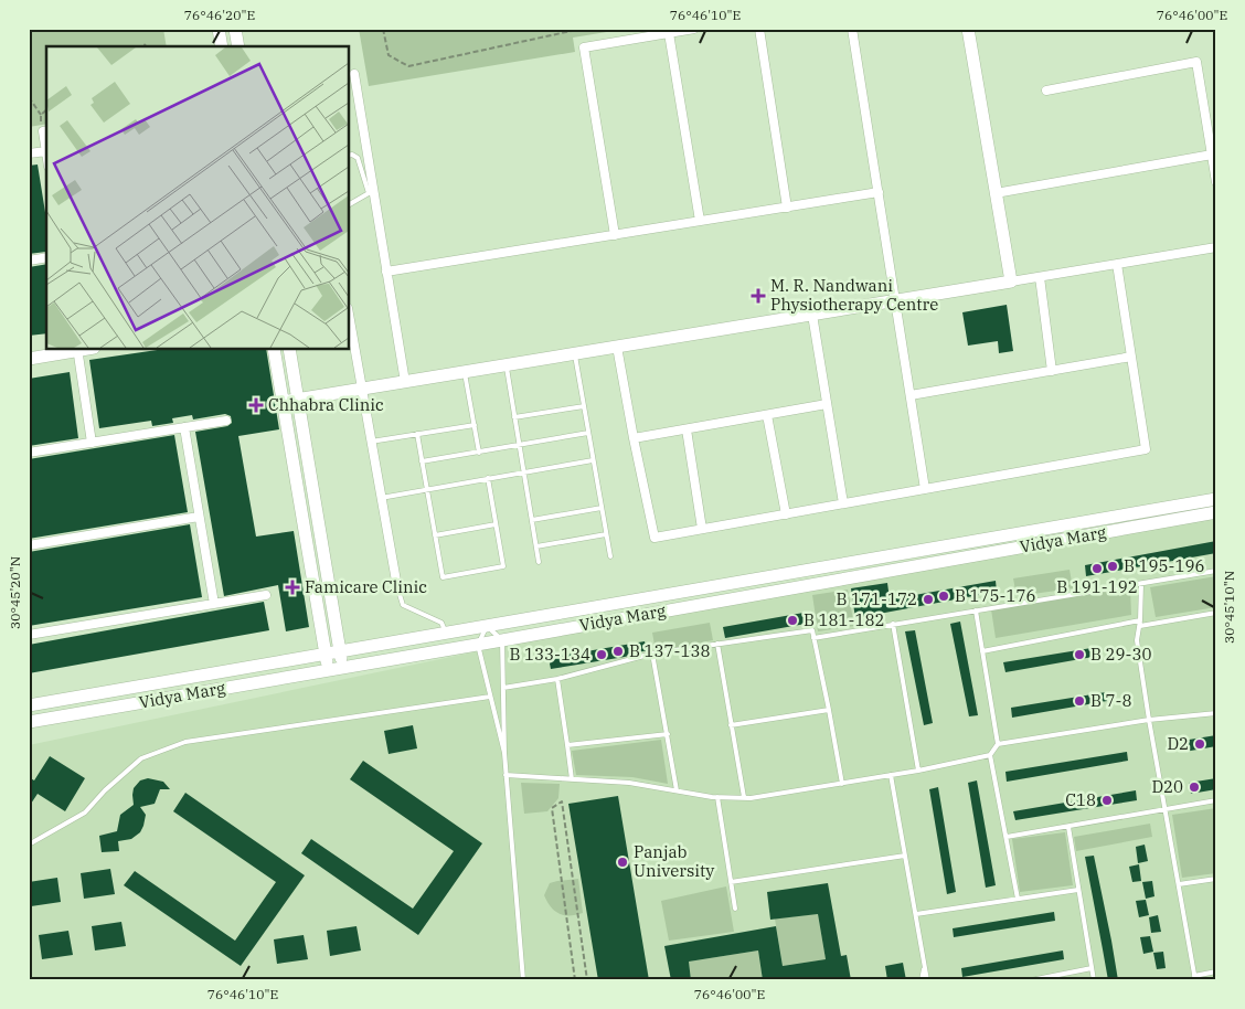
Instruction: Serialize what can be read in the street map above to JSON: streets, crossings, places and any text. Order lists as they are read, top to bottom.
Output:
{
  "streets": {
    "main road": ["Vidya Marg"]
  },
  "places": {
    "health": ["M. R. Nandwani Physiotherapy Centre", "Chhabra Clinic", "Famicare Clinic"],
    "other": [
      "B 195-196",
      "B 191-192",
      "B 175-176",
      "B 171-172",
      "B 181-182",
      "B 137-138",
      "B 133-134",
      "B 29-30",
      "B 7-8",
      "D2",
      "D20",
      "C18",
      "Panjab University"
    ]
  },
  "coordinates": [
    "76°46'20\"E",
    "76°46'10\"E",
    "76°46'00\"E",
    "30°45'20\"N",
    "30°45'10\"N"
  ]
}
